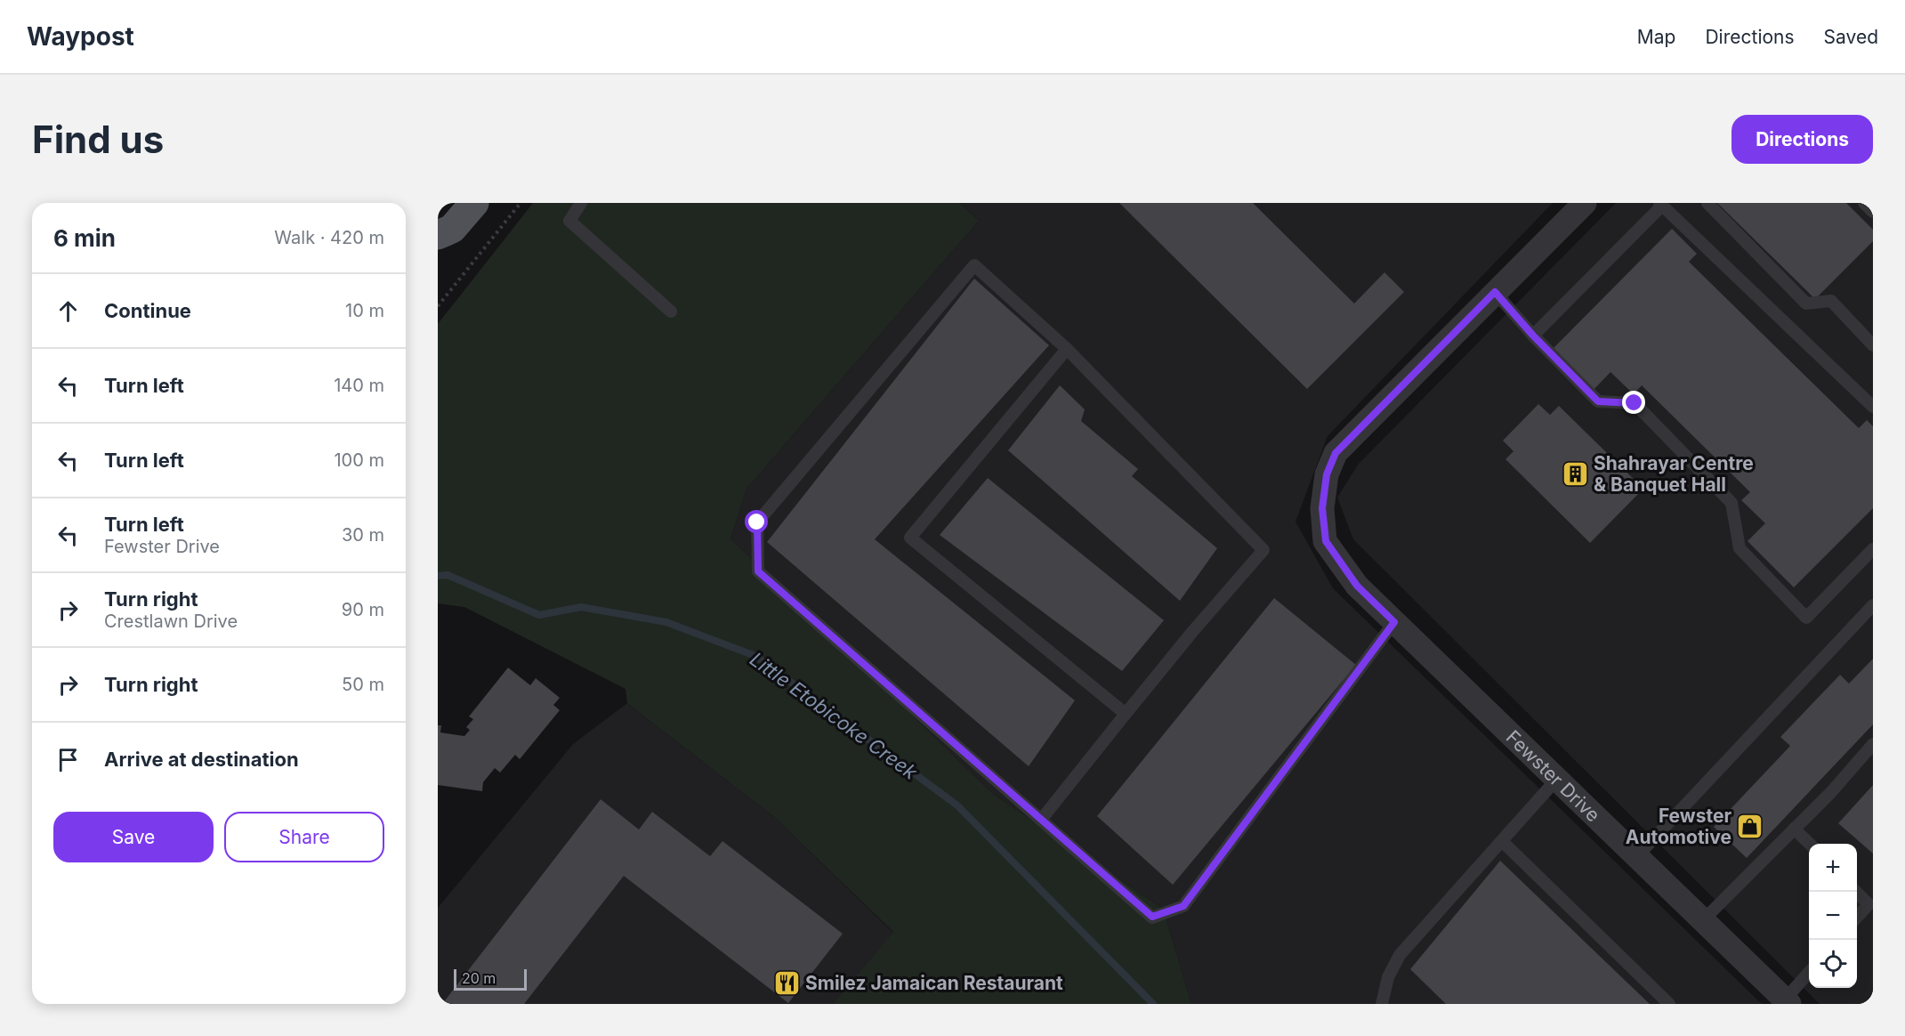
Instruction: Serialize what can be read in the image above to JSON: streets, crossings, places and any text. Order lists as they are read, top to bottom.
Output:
{
  "streets": {
    "street": ["Fewster Drive"]
  },
  "water": ["Little Etobicoke Creek"],
  "places": {
    "building": ["Shahrayar Centre & Banquet Hall"],
    "shop": ["Fewster Automotive"],
    "restaurant": ["Smilez Jamaican Restaurant"]
  },
  "scale_bar": "20 m",
  "page": {
    "header": "Waypost",
    "nav": ["Map", "Directions", "Saved"],
    "buttons": [
      "Directions",
      ["Save", "Share"]
    ],
    "title": "Find us",
    "heading": ["6 min", "Walk · 420 m"],
    "list": [
      ["Continue", "10 m"],
      ["Turn left", "140 m"],
      ["Turn left", "100 m"],
      ["Turn left", "Fewster Drive", "30 m"],
      ["Turn right", "Crestlawn Drive", "90 m"],
      ["Turn right", "50 m"],
      "Arrive at destination"
    ],
    "map_buttons": ["+", "−"],
    "scale": "20 m"
  }
}
